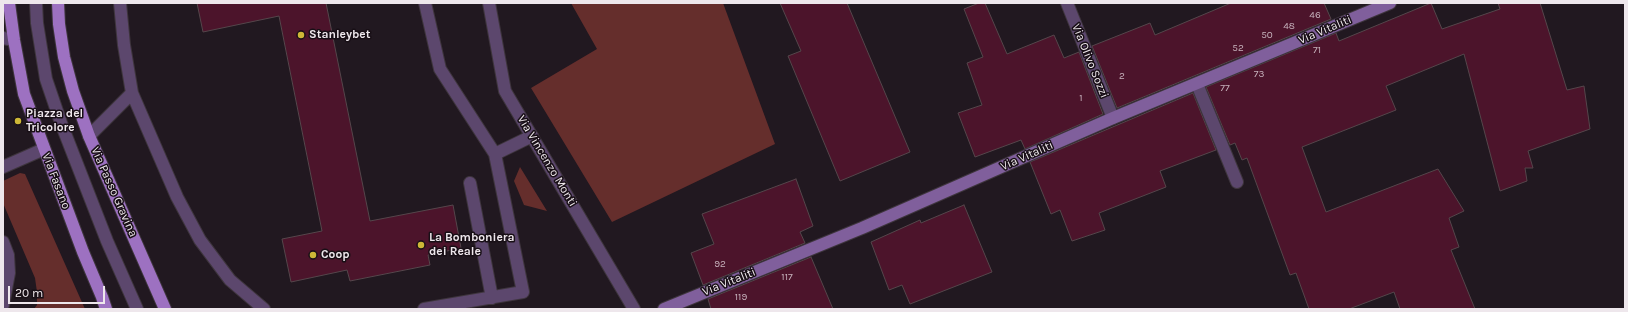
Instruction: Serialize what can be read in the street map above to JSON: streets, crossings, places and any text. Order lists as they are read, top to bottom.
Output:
{
  "streets": {
    "main road": ["Via Fasano", "Via Passo Gravina"],
    "street": ["Via Vitaliti", "Via Olivo Sozzi", "Via Vincenzo Monti"]
  },
  "crossings": [
    ["Via Vitaliti", "Via Olivo Sozzi"]
  ],
  "places": [
    "Stanleybet",
    "Piazza del Tricolore",
    "La Bomboniera dei Reale",
    "Coop"
  ],
  "house_numbers": [
    "46",
    "48",
    "50",
    "52",
    "71",
    "73",
    "2",
    "77",
    "1",
    "92",
    "117",
    "119"
  ],
  "scale_bar": "20 m"
}
